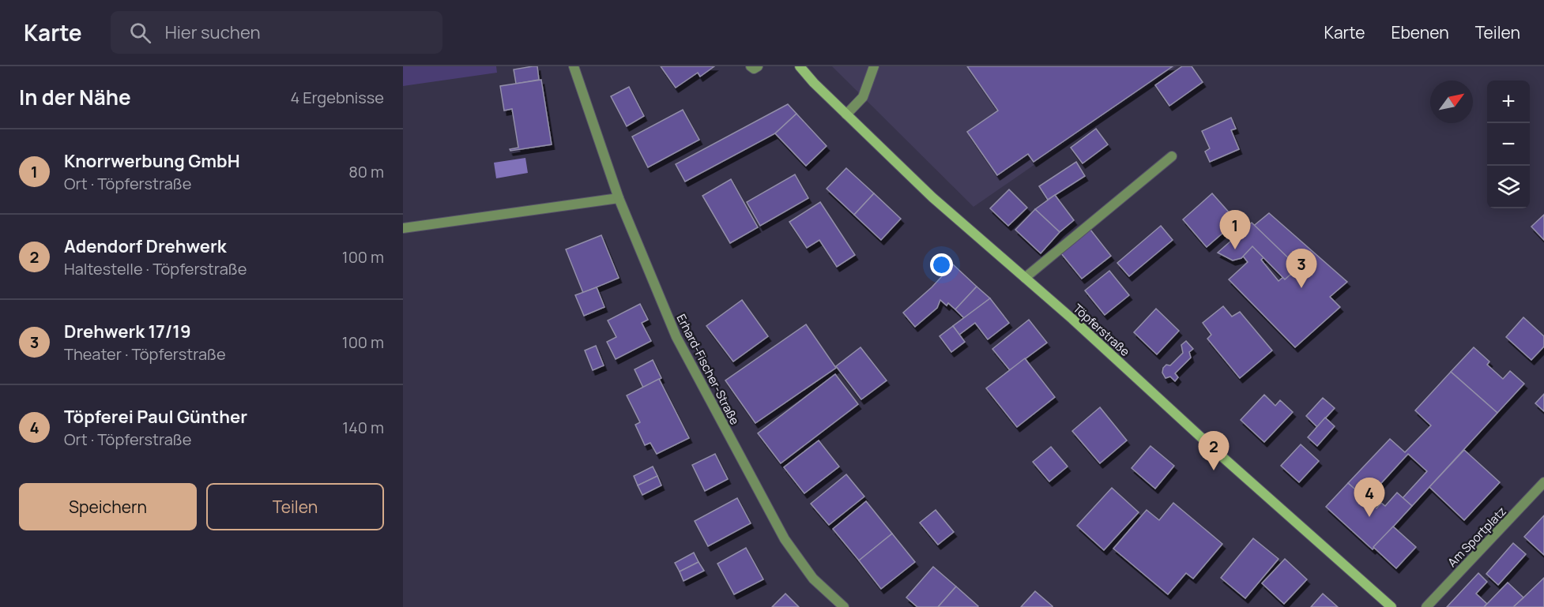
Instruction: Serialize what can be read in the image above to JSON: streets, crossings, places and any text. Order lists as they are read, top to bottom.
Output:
{
  "streets": {
    "main road": ["Töpferstraße"],
    "street": ["Erhard-Fischer-Straße", "Am Sportplatz"]
  },
  "north": "top right",
  "page": {
    "header": "Karte",
    "search": "Hier suchen",
    "nav": ["Karte", "Ebenen", "Teilen"],
    "heading": ["In der Nähe", "4 Ergebnisse"],
    "map_buttons": ["+", "−"],
    "list": [
      {
        "mark": "1",
        "name": "Knorrwerbung GmbH",
        "note": "Ort · Töpferstraße",
        "value": "80 m"
      },
      {
        "mark": "2",
        "name": "Adendorf Drehwerk",
        "note": "Haltestelle · Töpferstraße",
        "value": "100 m"
      },
      {
        "mark": "3",
        "name": "Drehwerk 17/19",
        "note": "Theater · Töpferstraße",
        "value": "100 m"
      },
      {
        "mark": "4",
        "name": "Töpferei Paul Günther",
        "note": "Ort · Töpferstraße",
        "value": "140 m"
      }
    ],
    "pins": [
      "1",
      "3",
      "2",
      "4"
    ],
    "buttons": ["Speichern", "Teilen"]
  }
}
